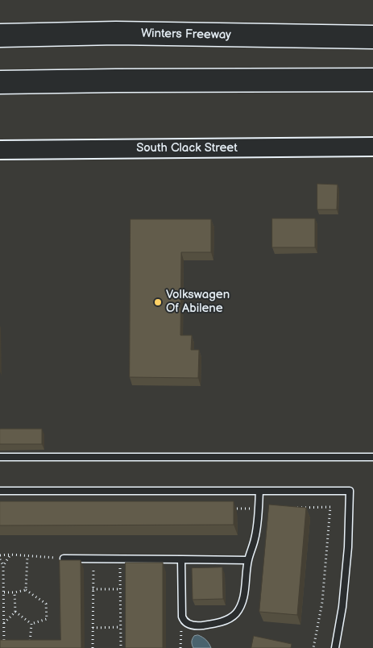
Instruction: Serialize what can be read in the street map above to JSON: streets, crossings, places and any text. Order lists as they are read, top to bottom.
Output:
{
  "streets": {
    "highway": ["Winters Freeway"],
    "main road": ["South Clack Street"]
  },
  "places": ["Volkswagen Of Abilene"]
}
